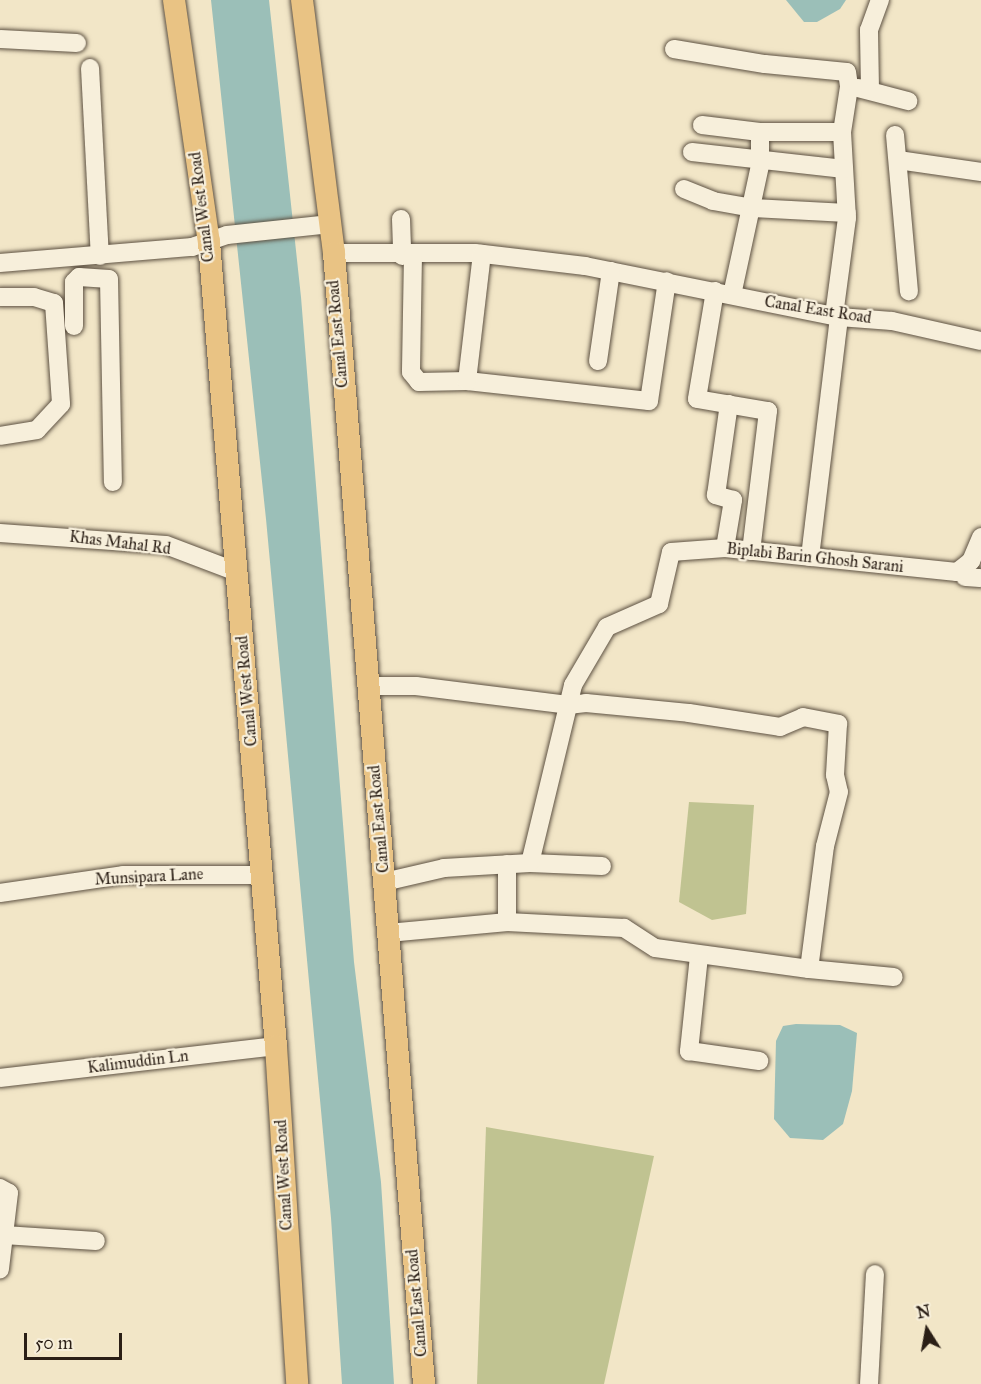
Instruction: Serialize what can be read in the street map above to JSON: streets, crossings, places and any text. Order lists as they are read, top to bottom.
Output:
{
  "streets": {
    "main road": ["Canal West Road", "Canal East Road"],
    "street": [
      "Khas Mahal Rd",
      "Biplabi Barin Ghosh Sarani",
      "Munsipara Lane",
      "Kalimuddin Ln"
    ]
  },
  "crossings": [
    ["Canal West Road", "Khas Mahal Rd"],
    ["Canal West Road", "Munsipara Lane"],
    ["Canal West Road", "Kalimuddin Ln"]
  ],
  "scale_bar": "50 m",
  "north": "top"
}
